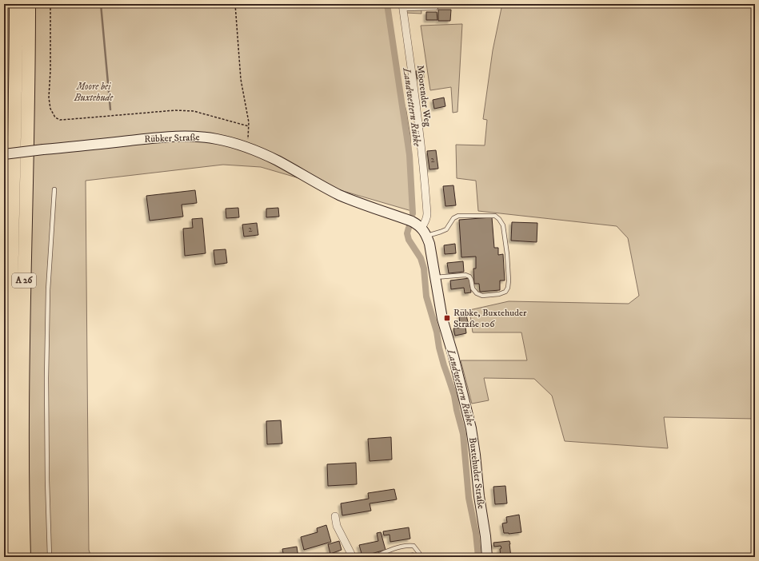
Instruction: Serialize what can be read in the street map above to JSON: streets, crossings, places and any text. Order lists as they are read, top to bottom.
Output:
{
  "streets": {
    "highway": ["A 26"],
    "street": ["Moorender Weg", "Rübker Straße", "Buxtehuder Straße"]
  },
  "crossings": [
    ["Moorender Weg", "Buxtehuder Straße"],
    ["Rübker Straße", "Buxtehuder Straße"]
  ],
  "water": ["Landwettern Rübke"],
  "parks": ["Moore bei Buxtehude"],
  "places": {
    "transit": ["Rübke, Buxtehuder Straße 106"]
  },
  "house_numbers": ["2", "2"]
}
